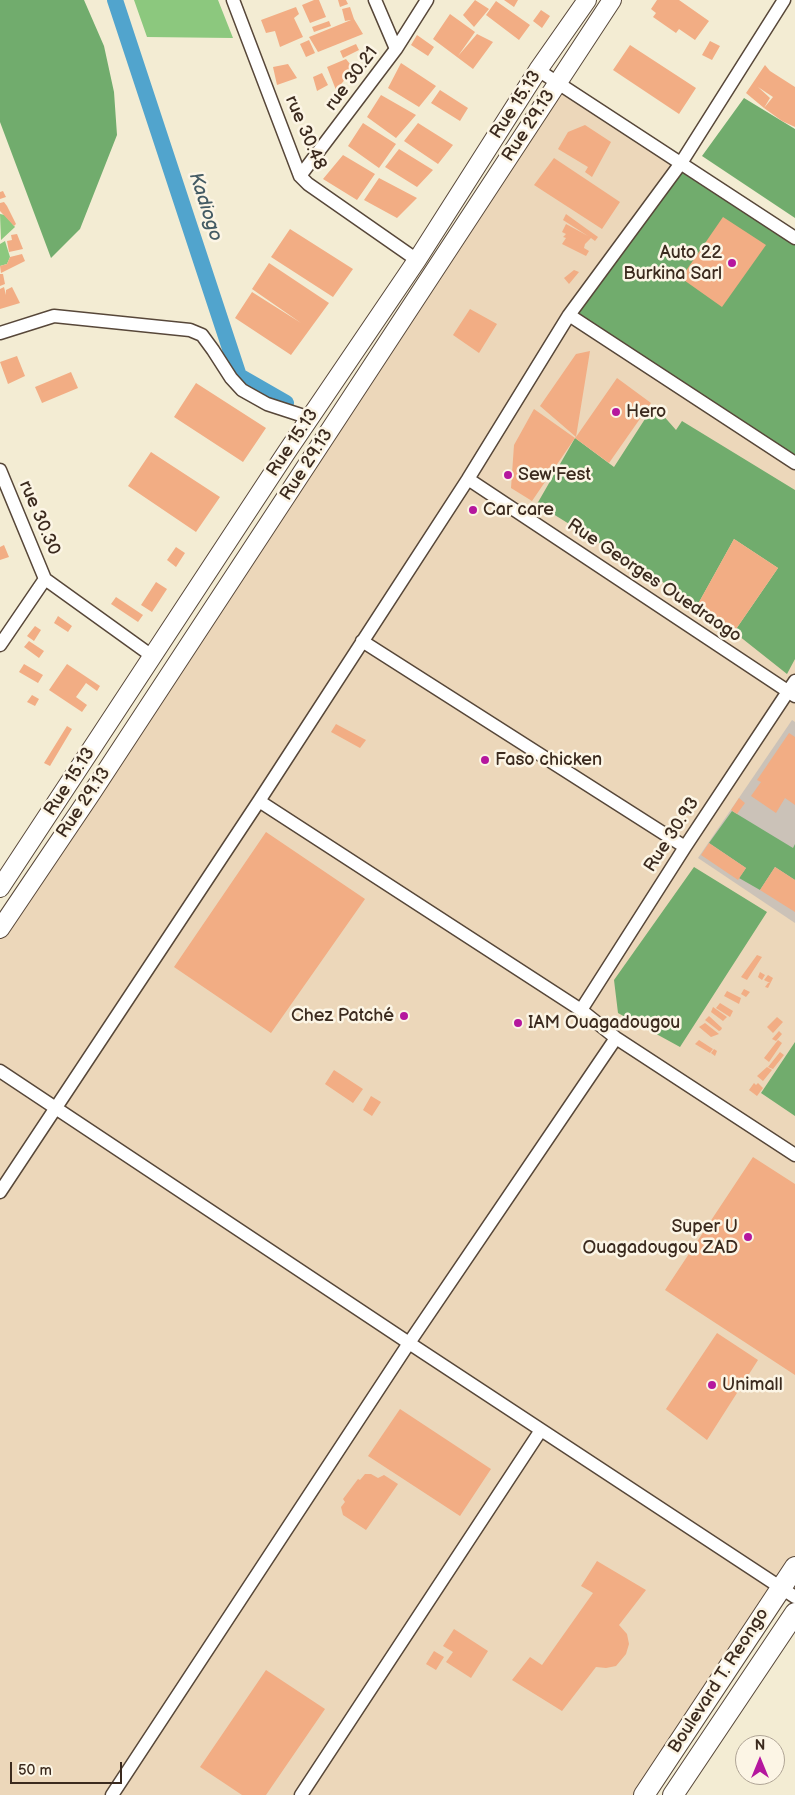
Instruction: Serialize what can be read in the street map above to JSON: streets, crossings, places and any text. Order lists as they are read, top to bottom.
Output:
{
  "streets": {
    "main road": ["Rue 15.13", "Rue 29.13", "Boulevard T. Reongo"],
    "street": [
      "rue 30.21",
      "rue 30.48",
      "rue 30.30",
      "Rue Georges Ouedraogo",
      "Rue 30.93"
    ]
  },
  "crossings": [
    ["rue 30.21", "rue 30.48"],
    ["Rue 15.13", "rue 30.48"],
    ["Rue Georges Ouedraogo", "Rue 30.93"]
  ],
  "water": ["Kadiogo"],
  "places": [
    "Auto 22 Burkina Sarl",
    "Hero",
    "Sew'Fest",
    "Car care",
    "Faso chicken",
    "Chez Patché",
    "IAM Ouagadougou",
    "Super U Ouagadougou ZAD",
    "Unimall"
  ],
  "scale_bar": "50 m",
  "north": "top"
}
